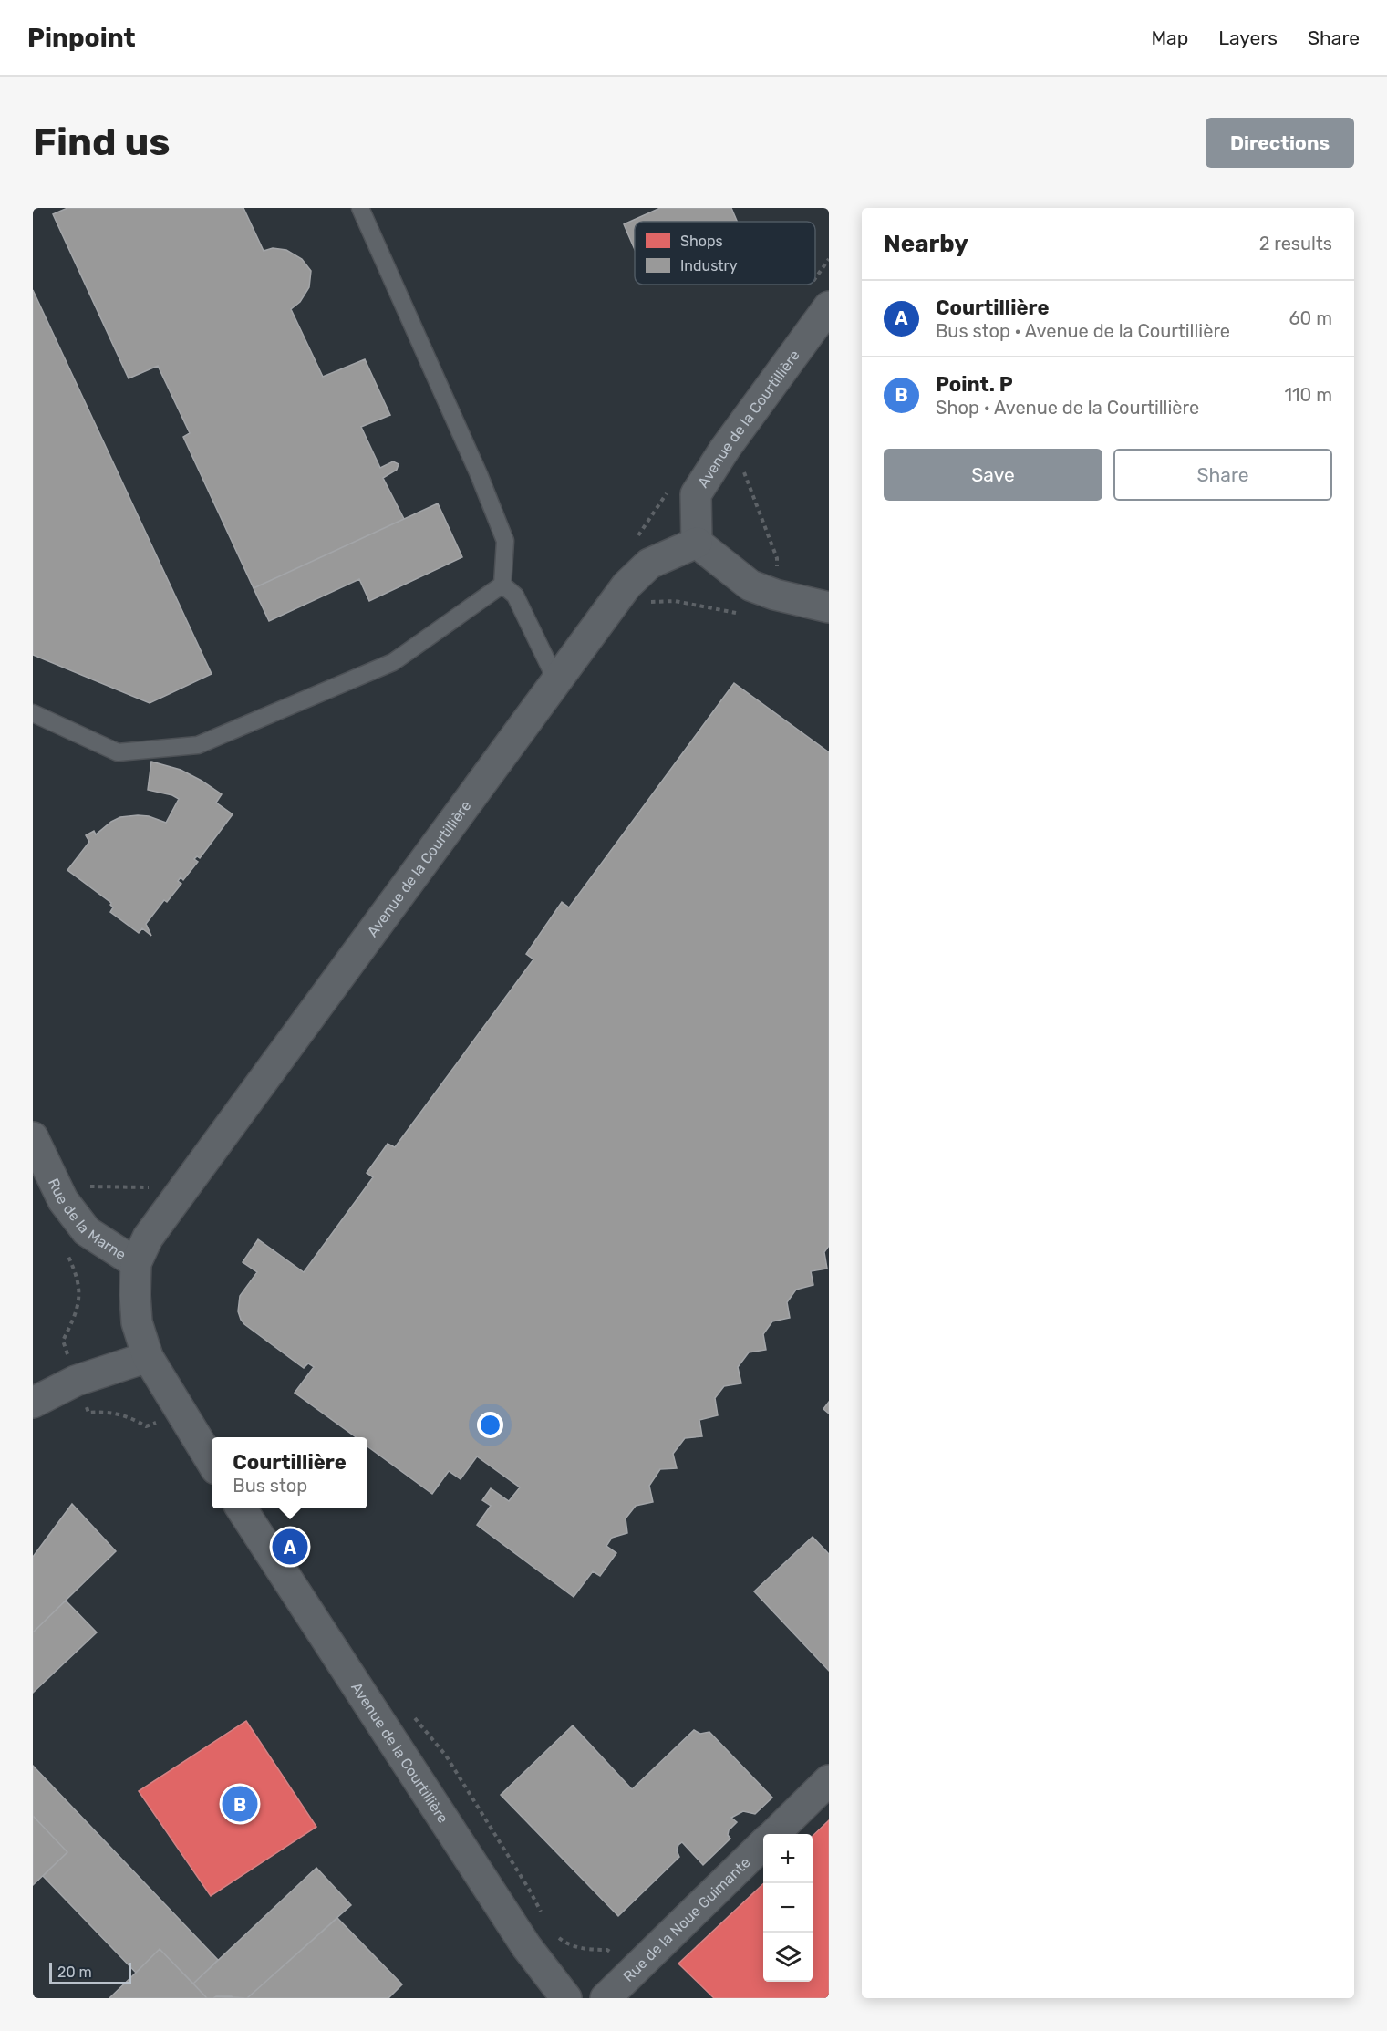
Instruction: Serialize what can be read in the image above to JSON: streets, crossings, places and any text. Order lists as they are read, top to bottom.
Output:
{
  "streets": {
    "street": ["Avenue de la Courtillière", "Rue de la Marne", "Rue de la Noue Guimante"]
  },
  "crossings": [
    ["Avenue de la Courtillière", "Rue de la Marne"]
  ],
  "legend": ["Shops", "Industry"],
  "scale_bar": "20 m",
  "page": {
    "header": "Pinpoint",
    "nav": ["Map", "Layers", "Share"],
    "buttons": [
      "Directions",
      ["Save", "Share"]
    ],
    "title": "Find us",
    "heading": ["Nearby", "2 results"],
    "list": [
      {
        "mark": "A",
        "name": "Courtillière",
        "note": "Bus stop · Avenue de la Courtillière",
        "value": "60 m"
      },
      {
        "mark": "B",
        "name": "Point. P",
        "note": "Shop · Avenue de la Courtillière",
        "value": "110 m"
      }
    ],
    "popup": ["Courtillière", "Bus stop"],
    "pins": ["A", "B"],
    "map_buttons": ["+", "−"],
    "scale": "20 m"
  }
}
